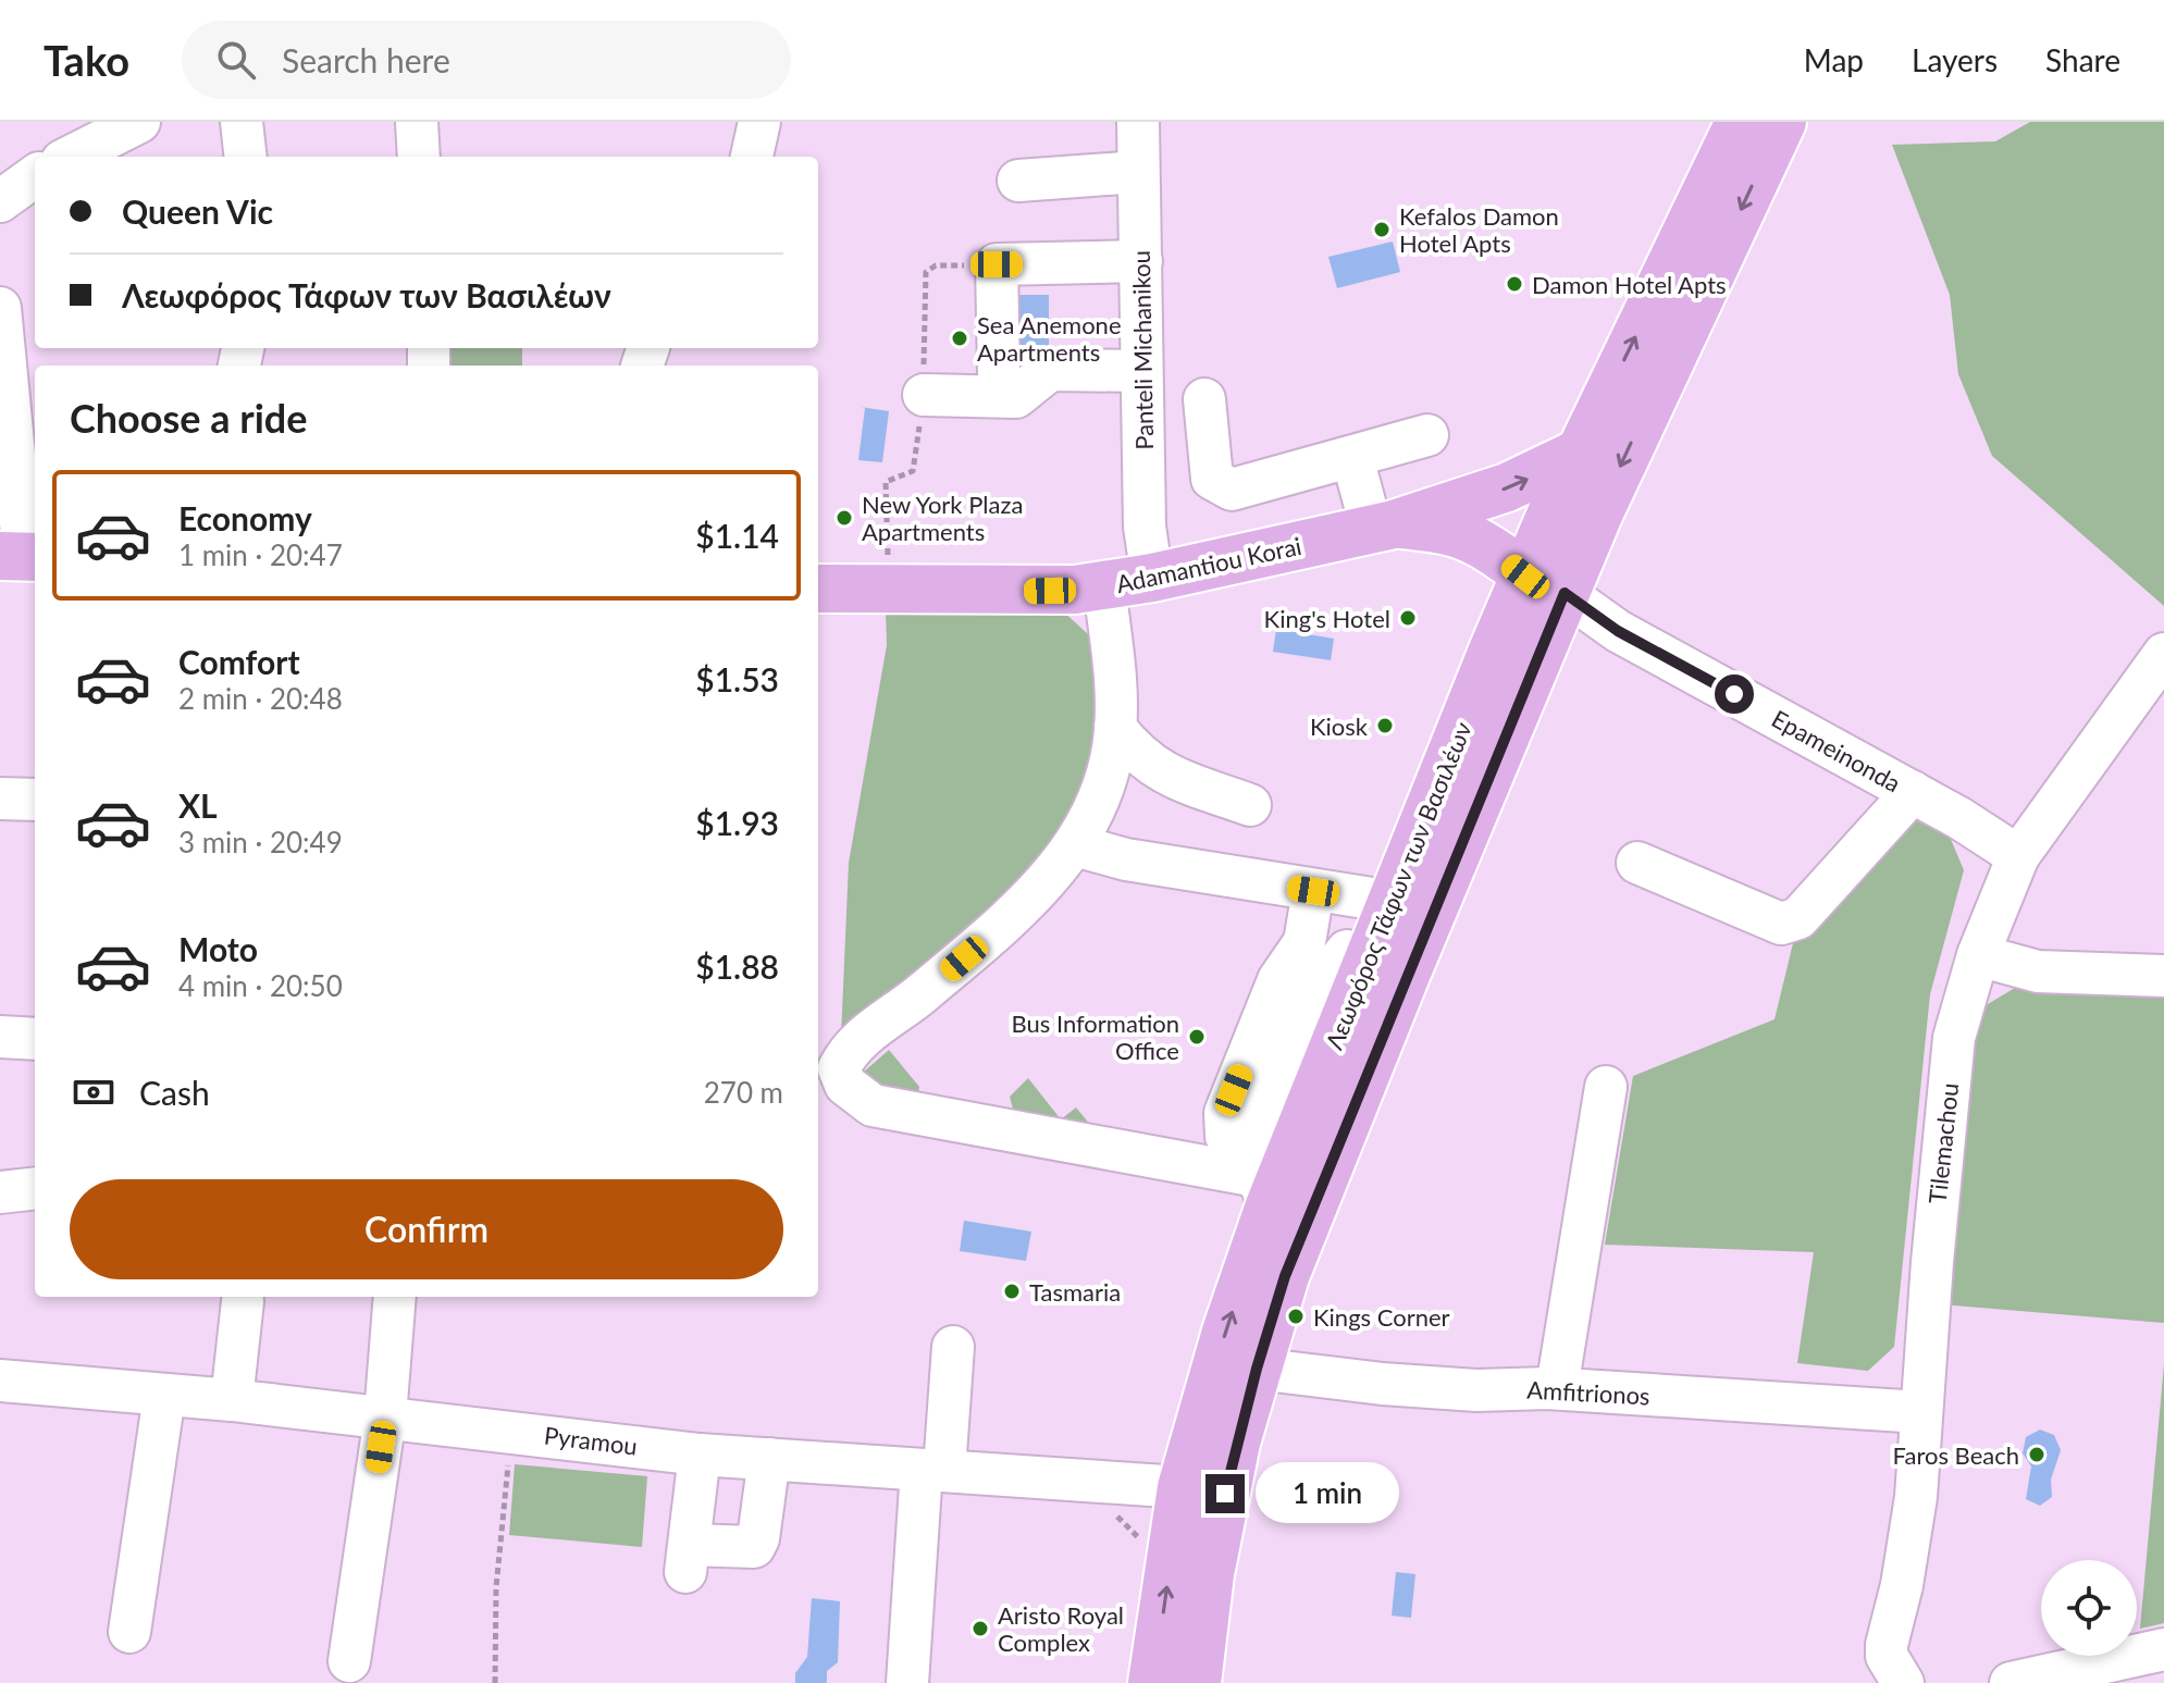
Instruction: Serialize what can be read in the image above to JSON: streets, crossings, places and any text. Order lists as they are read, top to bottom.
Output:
{
  "streets": {
    "main road": ["Adamantiou Korai", "Λεωφόρος Τάφων των Βασιλέων"],
    "street": [
      "Panteli Michanikou",
      "Epameinonda",
      "Tilemachou",
      "Amfitrionos",
      "Pyramou"
    ]
  },
  "crossings": [
    ["Panteli Michanikou", "Adamantiou Korai"],
    ["Adamantiou Korai", "Epameinonda"],
    ["Adamantiou Korai", "Λεωφόρος Τάφων των Βασιλέων"],
    ["Epameinonda", "Λεωφόρος Τάφων των Βασιλέων"],
    ["Epameinonda", "Tilemachou"],
    ["Λεωφόρος Τάφων των Βασιλέων", "Amfitrionos"],
    ["Λεωφόρος Τάφων των Βασιλέων", "Pyramou"],
    ["Tilemachou", "Amfitrionos"]
  ],
  "places": [
    "Kefalos Damon Hotel Apts",
    "Damon Hotel Apts",
    "Sea Anemone Apartments",
    "New York Plaza Apartments",
    "King's Hotel",
    "Kiosk",
    "Bus Information Office",
    "Tasmaria",
    "Kings Corner",
    "Faros Beach",
    "Aristo Royal Complex"
  ],
  "page": {
    "header": "Tako",
    "search": "Search here",
    "nav": ["Map", "Layers", "Share"],
    "banner": ["Queen Vic", "Λεωφόρος Τάφων των Βασιλέων"],
    "heading": "Choose a ride",
    "list": [
      {
        "name": "Economy",
        "note": "1 min · 20:47",
        "value": "$1.14"
      },
      {
        "name": "Comfort",
        "note": "2 min · 20:48",
        "value": "$1.53"
      },
      {
        "name": "XL",
        "note": "3 min · 20:49",
        "value": "$1.93"
      },
      {
        "name": "Moto",
        "note": "4 min · 20:50",
        "value": "$1.88"
      }
    ],
    "pay": ["Cash", "270 m"],
    "buttons": "Confirm",
    "bubble": "1 min"
  }
}
